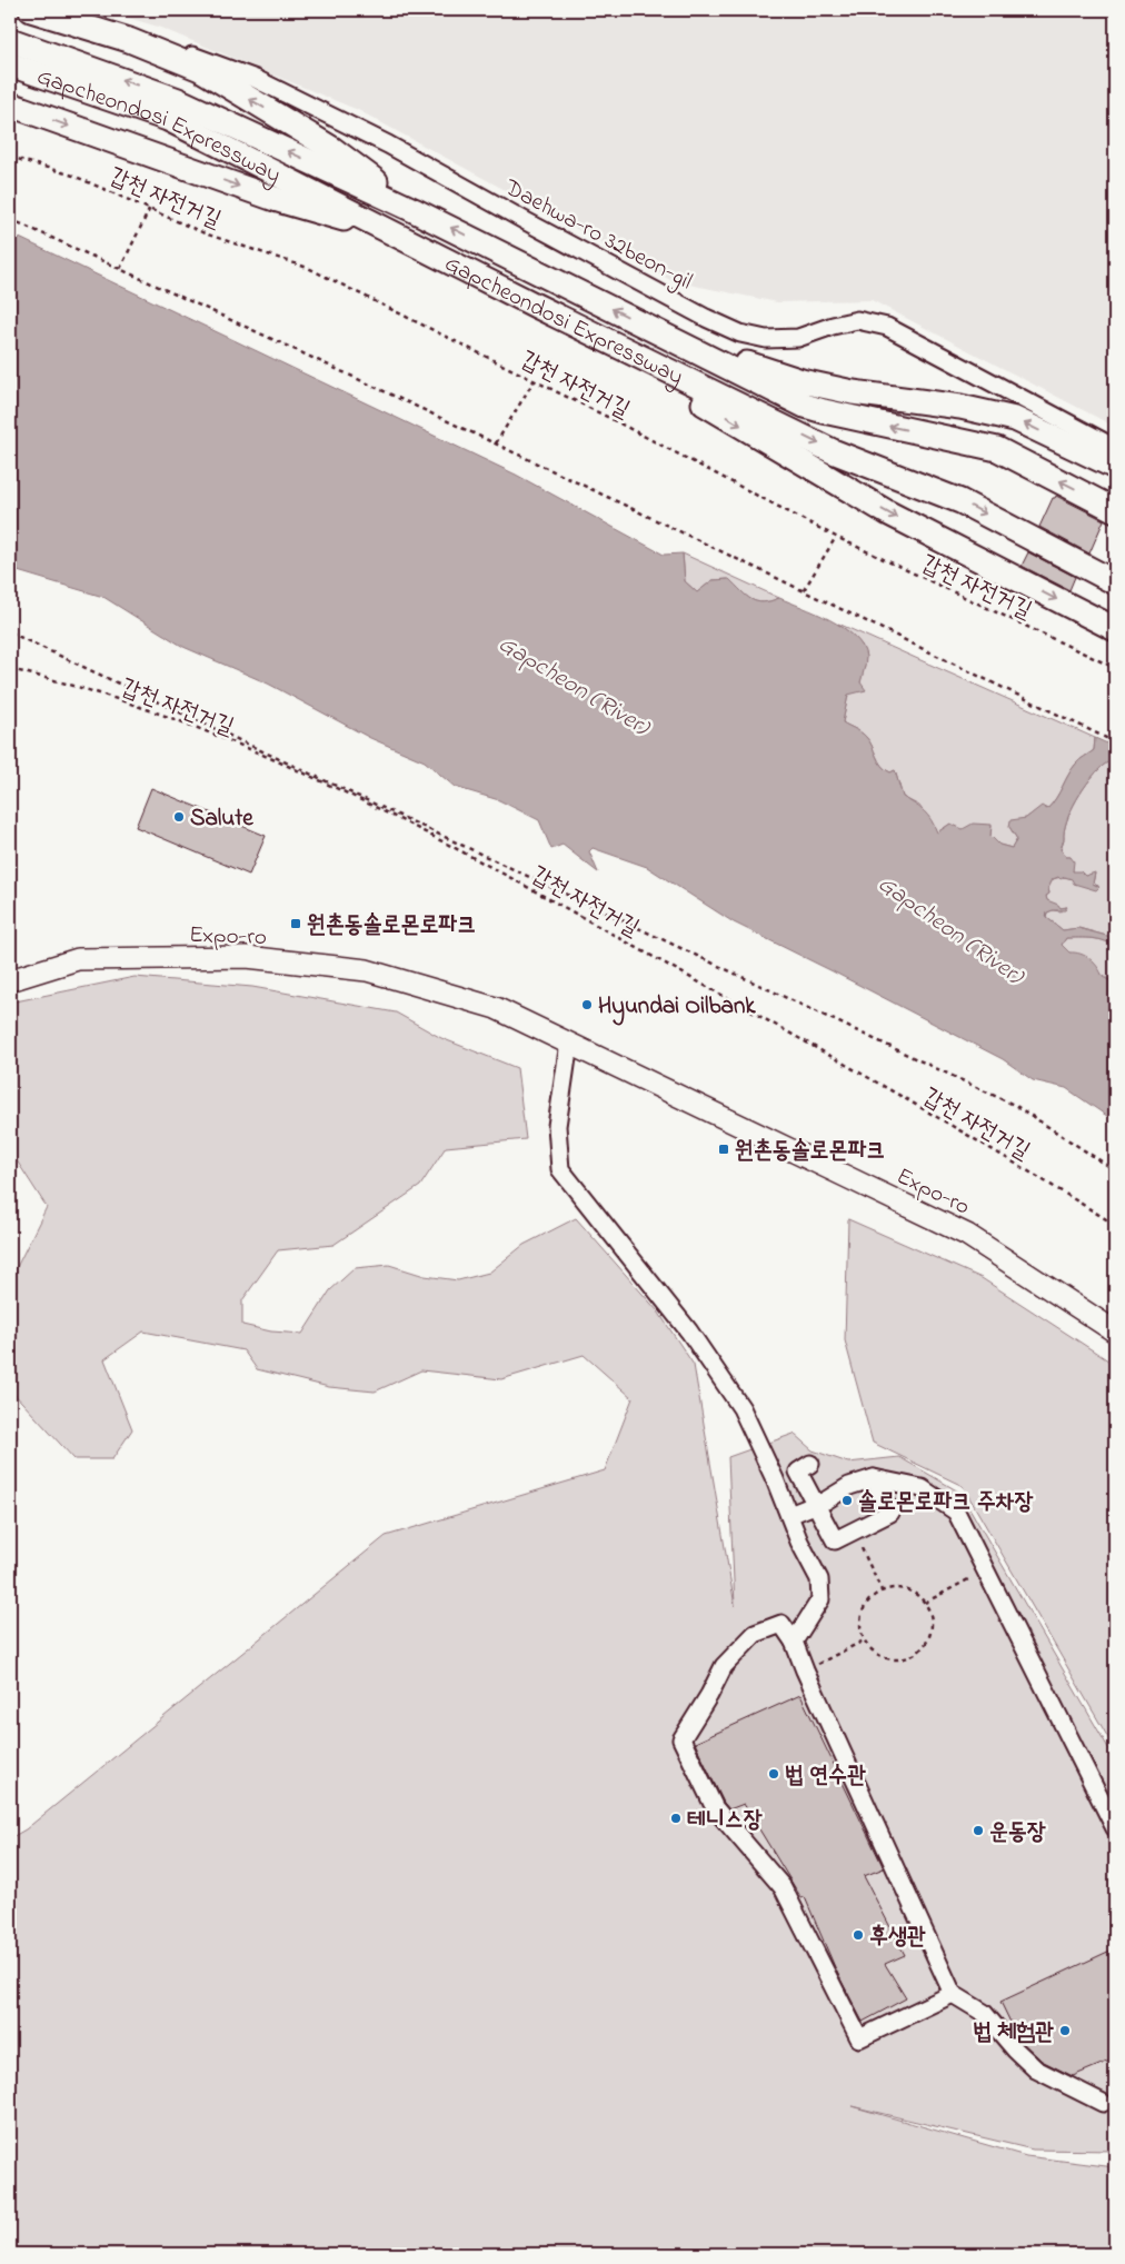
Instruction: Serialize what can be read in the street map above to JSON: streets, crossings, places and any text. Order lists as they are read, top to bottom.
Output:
{
  "streets": {
    "highway": ["Gapcheondosi Expressway"],
    "main road": ["Expo-ro"],
    "street": ["Daehwa-ro 32beon-gil"],
    "path": ["갑천 자전거길"]
  },
  "water": ["Gapcheon (River)"],
  "places": {
    "other": [
      "Salute",
      "Hyundai Oilbank",
      "솔로몬로파크 주차장",
      "법 연수관",
      "테니스장",
      "운동장",
      "후생관",
      "법 체험관"
    ],
    "transit": ["원촌동솔로몬로파크", "원촌동솔로몬파크"]
  }
}
